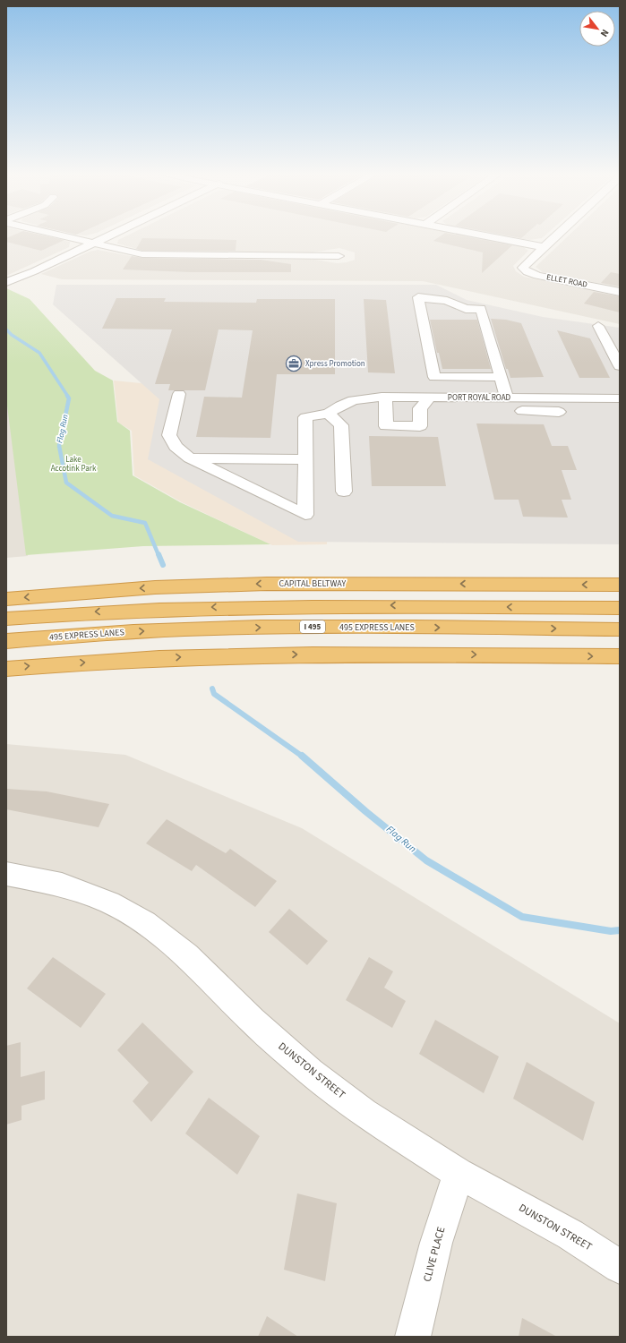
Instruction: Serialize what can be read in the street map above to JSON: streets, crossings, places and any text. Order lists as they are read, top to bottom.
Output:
{
  "streets": {
    "highway": ["CAPITAL BELTWAY", "I 495", "495 EXPRESS LANES"],
    "street": [
      "ELLET ROAD",
      "PORT ROYAL ROAD",
      "DUNSTON STREET",
      "CLIVE PLACE"
    ]
  },
  "crossings": [
    ["DUNSTON STREET", "CLIVE PLACE"]
  ],
  "water": ["Flag Run"],
  "parks": ["Lake Accotink Park"],
  "places": {
    "office": ["Xpress Promotion"]
  },
  "north": "bottom right"
}
